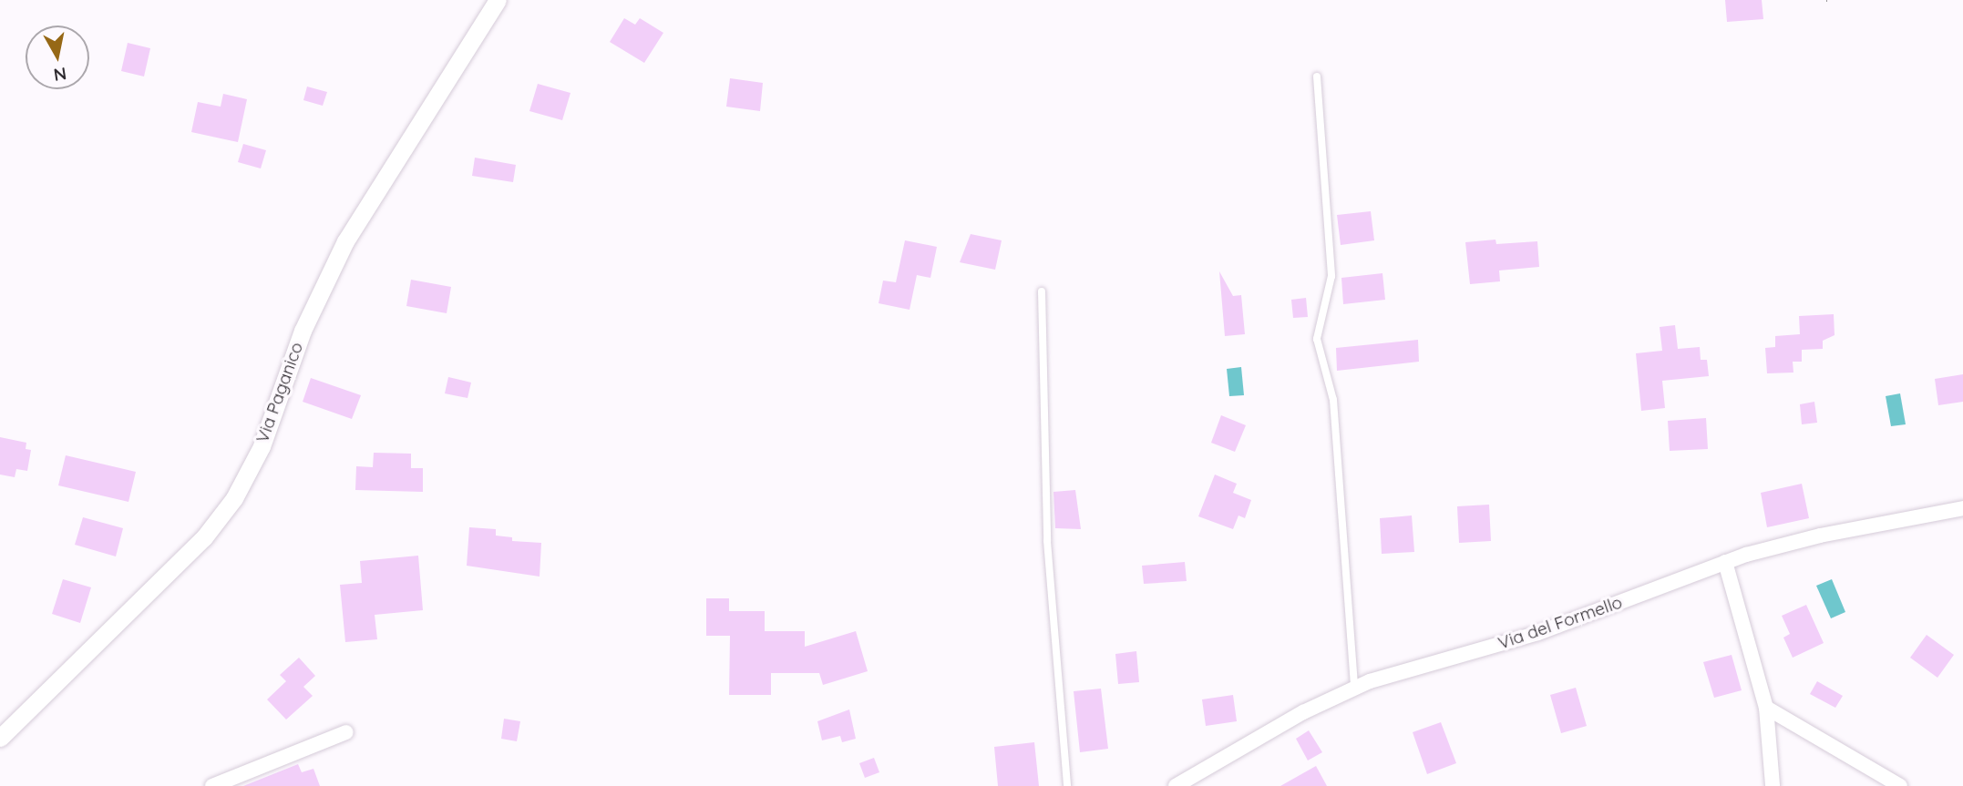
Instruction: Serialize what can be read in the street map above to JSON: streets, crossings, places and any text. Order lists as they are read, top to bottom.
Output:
{
  "streets": {
    "street": ["Via Paganico", "Via del Formello"]
  },
  "north": "bottom"
}
